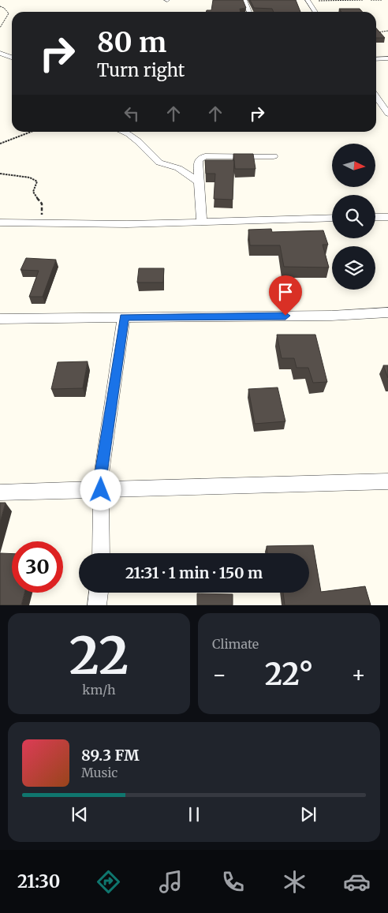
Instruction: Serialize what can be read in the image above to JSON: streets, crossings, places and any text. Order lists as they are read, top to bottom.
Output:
{
  "north": "right",
  "page": {
    "turn": ["80 m", "Turn right"],
    "limit": "30",
    "trip": "21:31 · 1 min · 150 m",
    "tile": [
      ["22", "km/h"],
      "Climate"
    ],
    "heat": ["−", "22°", "+"],
    "song": ["89.3 FM", "Music"],
    "tabs": "21:30"
  }
}
